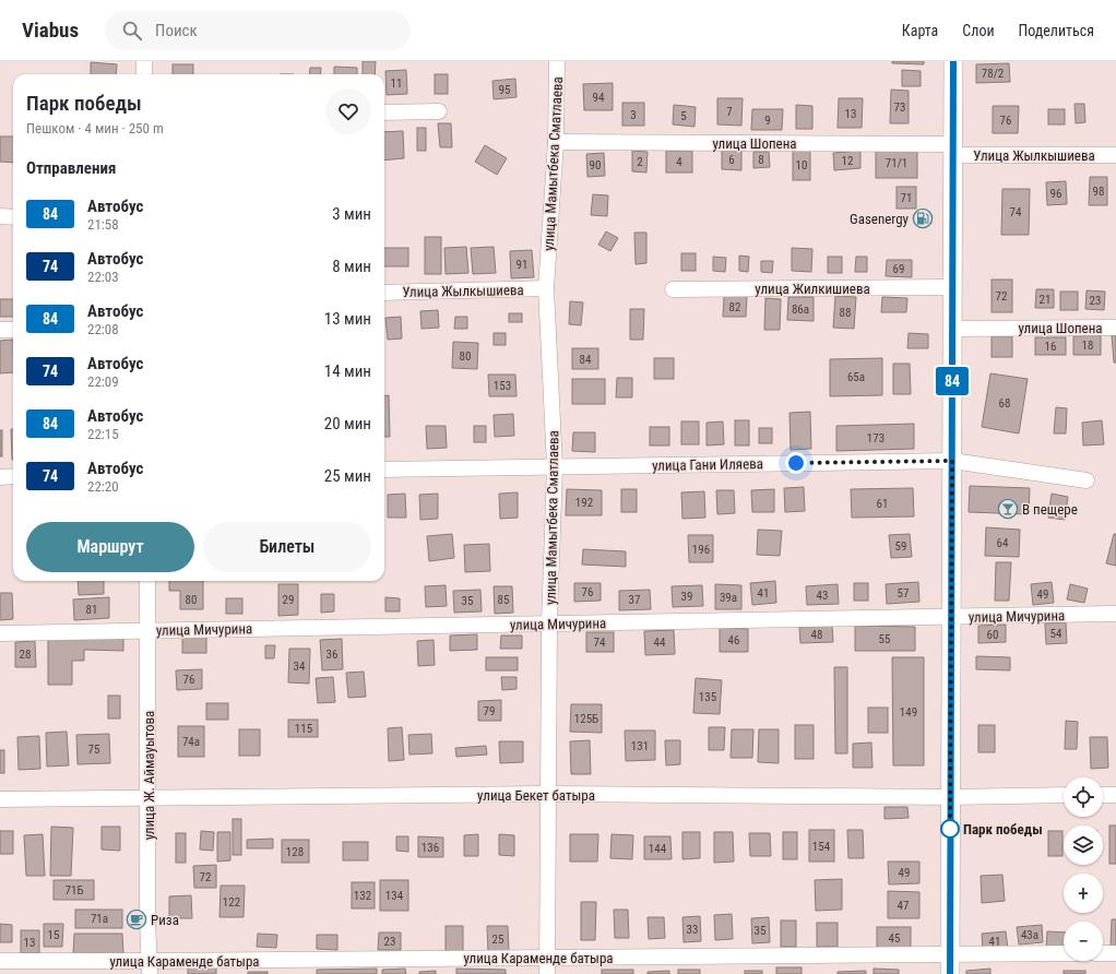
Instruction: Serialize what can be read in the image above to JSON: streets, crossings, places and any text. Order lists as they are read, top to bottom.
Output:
{
  "streets": {
    "street": [
      "улица Шопена",
      "Улица Жылкышиева",
      "улица Мамытбека Сматлаева",
      "улица Жилкишиева",
      "улица Гани Иляева",
      "улица Мичурина",
      "улица Ж. Аймауытова",
      "улица Бекет батыра",
      "улица Караменде батыра"
    ]
  },
  "crossings": [
    ["улица Шопена", "Улица Жылкышиева"],
    ["улица Шопена", "улица Мамытбека Сматлаева"],
    ["Улица Жылкышиева", "улица Мамытбека Сматлаева"],
    ["улица Мамытбека Сматлаева", "улица Гани Иляева"],
    ["улица Мамытбека Сматлаева", "улица Мичурина"],
    ["улица Мамытбека Сматлаева", "улица Бекет батыра"],
    ["улица Мамытбека Сматлаева", "улица Караменде батыра"],
    ["улица Мичурина", "улица Ж. Аймауытова"],
    ["улица Ж. Аймауытова", "улица Бекет батыра"],
    ["улица Ж. Аймауытова", "улица Караменде батыра"]
  ],
  "places": {
    "fuel station": ["Gasenergy"],
    "bar": ["В пещере"],
    "other": ["Парк победы"],
    "cafe": ["Риза"]
  },
  "lines": ["bus line 84"],
  "house_numbers": [
    "78/2",
    "11",
    "95",
    "94",
    "73",
    "7",
    "13",
    "3",
    "5",
    "9",
    "76",
    "6",
    "8",
    "12",
    "2",
    "4",
    "71/1",
    "90",
    "10",
    "98",
    "96",
    "71",
    "74",
    "91",
    "69",
    "72",
    "21",
    "23",
    "82",
    "86а",
    "88",
    "18",
    "16",
    "80",
    "84",
    "65а",
    "153",
    "68",
    "173",
    "192",
    "61",
    "64",
    "59",
    "196",
    "76",
    "41",
    "57",
    "49",
    "43",
    "39",
    "39а",
    "80",
    "29",
    "85",
    "37",
    "35",
    "81",
    "54",
    "48",
    "60",
    "55",
    "46",
    "74",
    "44",
    "28",
    "36",
    "34",
    "76",
    "135",
    "79",
    "149",
    "125Б",
    "115",
    "74а",
    "131",
    "75",
    "154",
    "136",
    "144",
    "128",
    "49",
    "72",
    "71Б",
    "132",
    "134",
    "122",
    "47",
    "71а",
    "33",
    "35",
    "15",
    "43а",
    "45",
    "25",
    "23",
    "41",
    "13"
  ],
  "page": {
    "header": "Viabus",
    "search": "Поиск",
    "nav": ["Карта", "Слои", "Поделиться"],
    "on_map": "84",
    "heading": [
      ["Парк победы", "Пешком · 4 мин · 250 m"],
      "Отправления"
    ],
    "list": [
      {
        "mark": "84",
        "name": "Автобус",
        "note": "21:58",
        "value": "3 мин"
      },
      {
        "mark": "74",
        "name": "Автобус",
        "note": "22:03",
        "value": "8 мин"
      },
      {
        "mark": "84",
        "name": "Автобус",
        "note": "22:08",
        "value": "13 мин"
      },
      {
        "mark": "74",
        "name": "Автобус",
        "note": "22:09",
        "value": "14 мин"
      },
      {
        "mark": "84",
        "name": "Автобус",
        "note": "22:15",
        "value": "20 мин"
      },
      {
        "mark": "74",
        "name": "Автобус",
        "note": "22:20",
        "value": "25 мин"
      }
    ],
    "buttons": ["Маршрут", "Билеты"],
    "map_buttons": ["+", "−"]
  }
}
